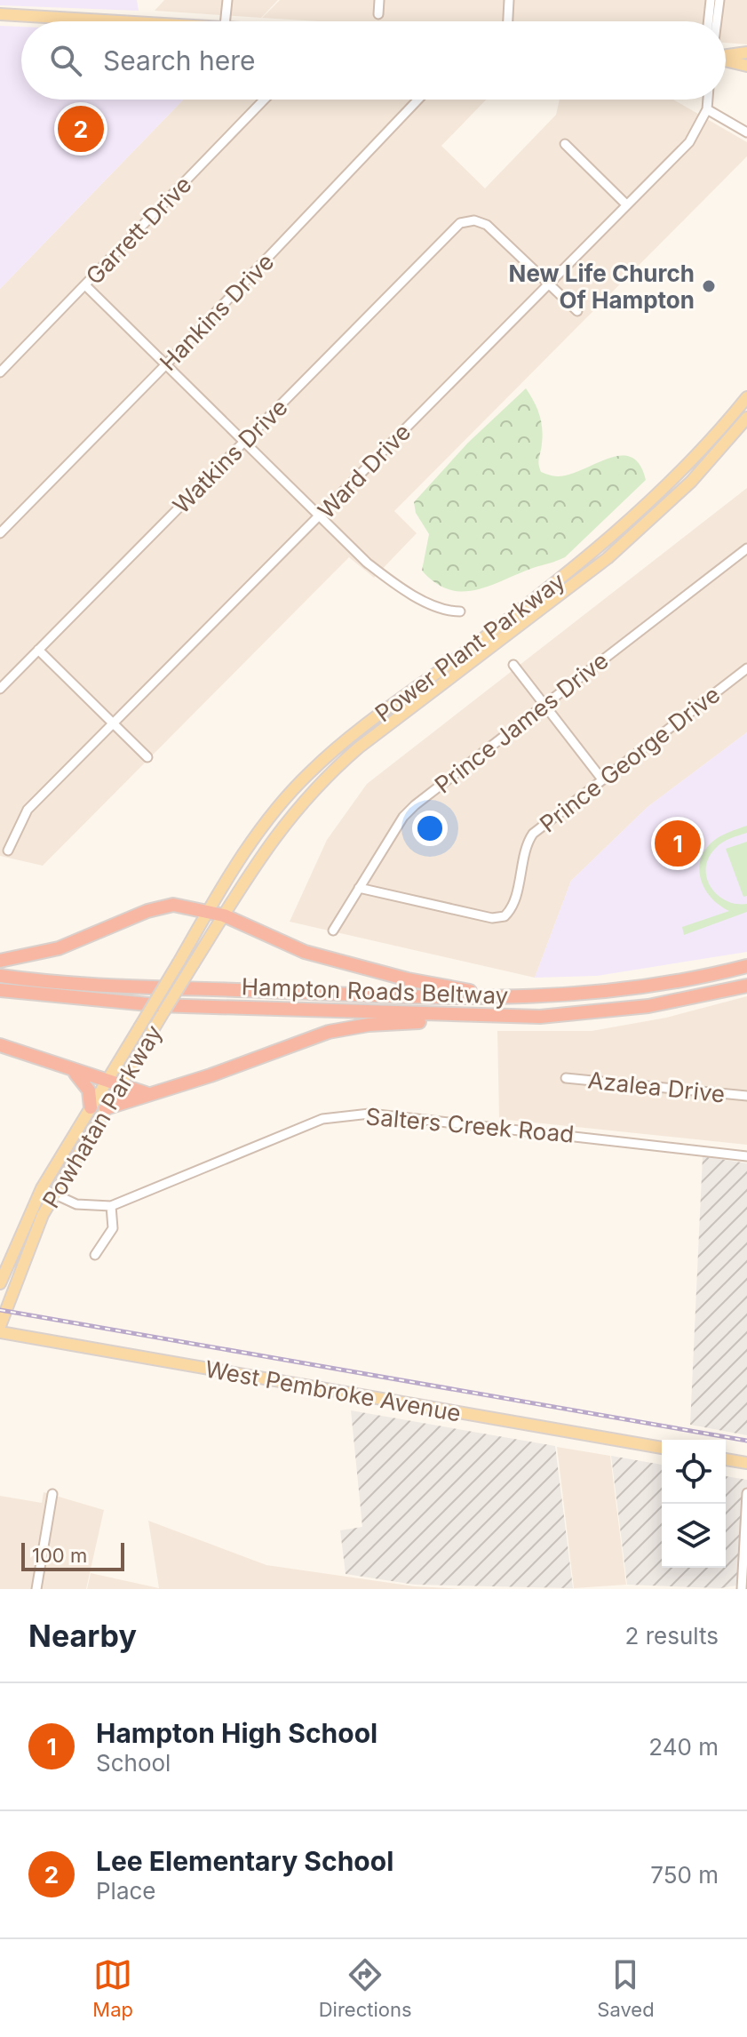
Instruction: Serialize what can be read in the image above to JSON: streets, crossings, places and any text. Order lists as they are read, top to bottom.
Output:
{
  "streets": {
    "highway": ["Hampton Roads Beltway"],
    "main road": ["Power Plant Parkway", "Powhatan Parkway", "West Pembroke Avenue"],
    "street": [
      "Garrett Drive",
      "Hankins Drive",
      "Watkins Drive",
      "Ward Drive",
      "Prince James Drive",
      "Prince George Drive",
      "Azalea Drive",
      "Salters Creek Road"
    ]
  },
  "crossings": [
    ["Watkins Drive", "Ward Drive"],
    ["Power Plant Parkway", "Powhatan Parkway"],
    ["Prince James Drive", "Prince George Drive"],
    ["Powhatan Parkway", "Salters Creek Road"]
  ],
  "places": ["New Life Church Of Hampton"],
  "scale_bar": "100 m",
  "page": {
    "search": "Search here",
    "pins": ["2", "1"],
    "scale": "100 m",
    "heading": ["Nearby", "2 results"],
    "list": [
      {
        "mark": "1",
        "name": "Hampton High School",
        "note": "School",
        "value": "240 m"
      },
      {
        "mark": "2",
        "name": "Lee Elementary School",
        "note": "Place",
        "value": "750 m"
      }
    ],
    "nav": ["Map", "Directions", "Saved"]
  }
}
